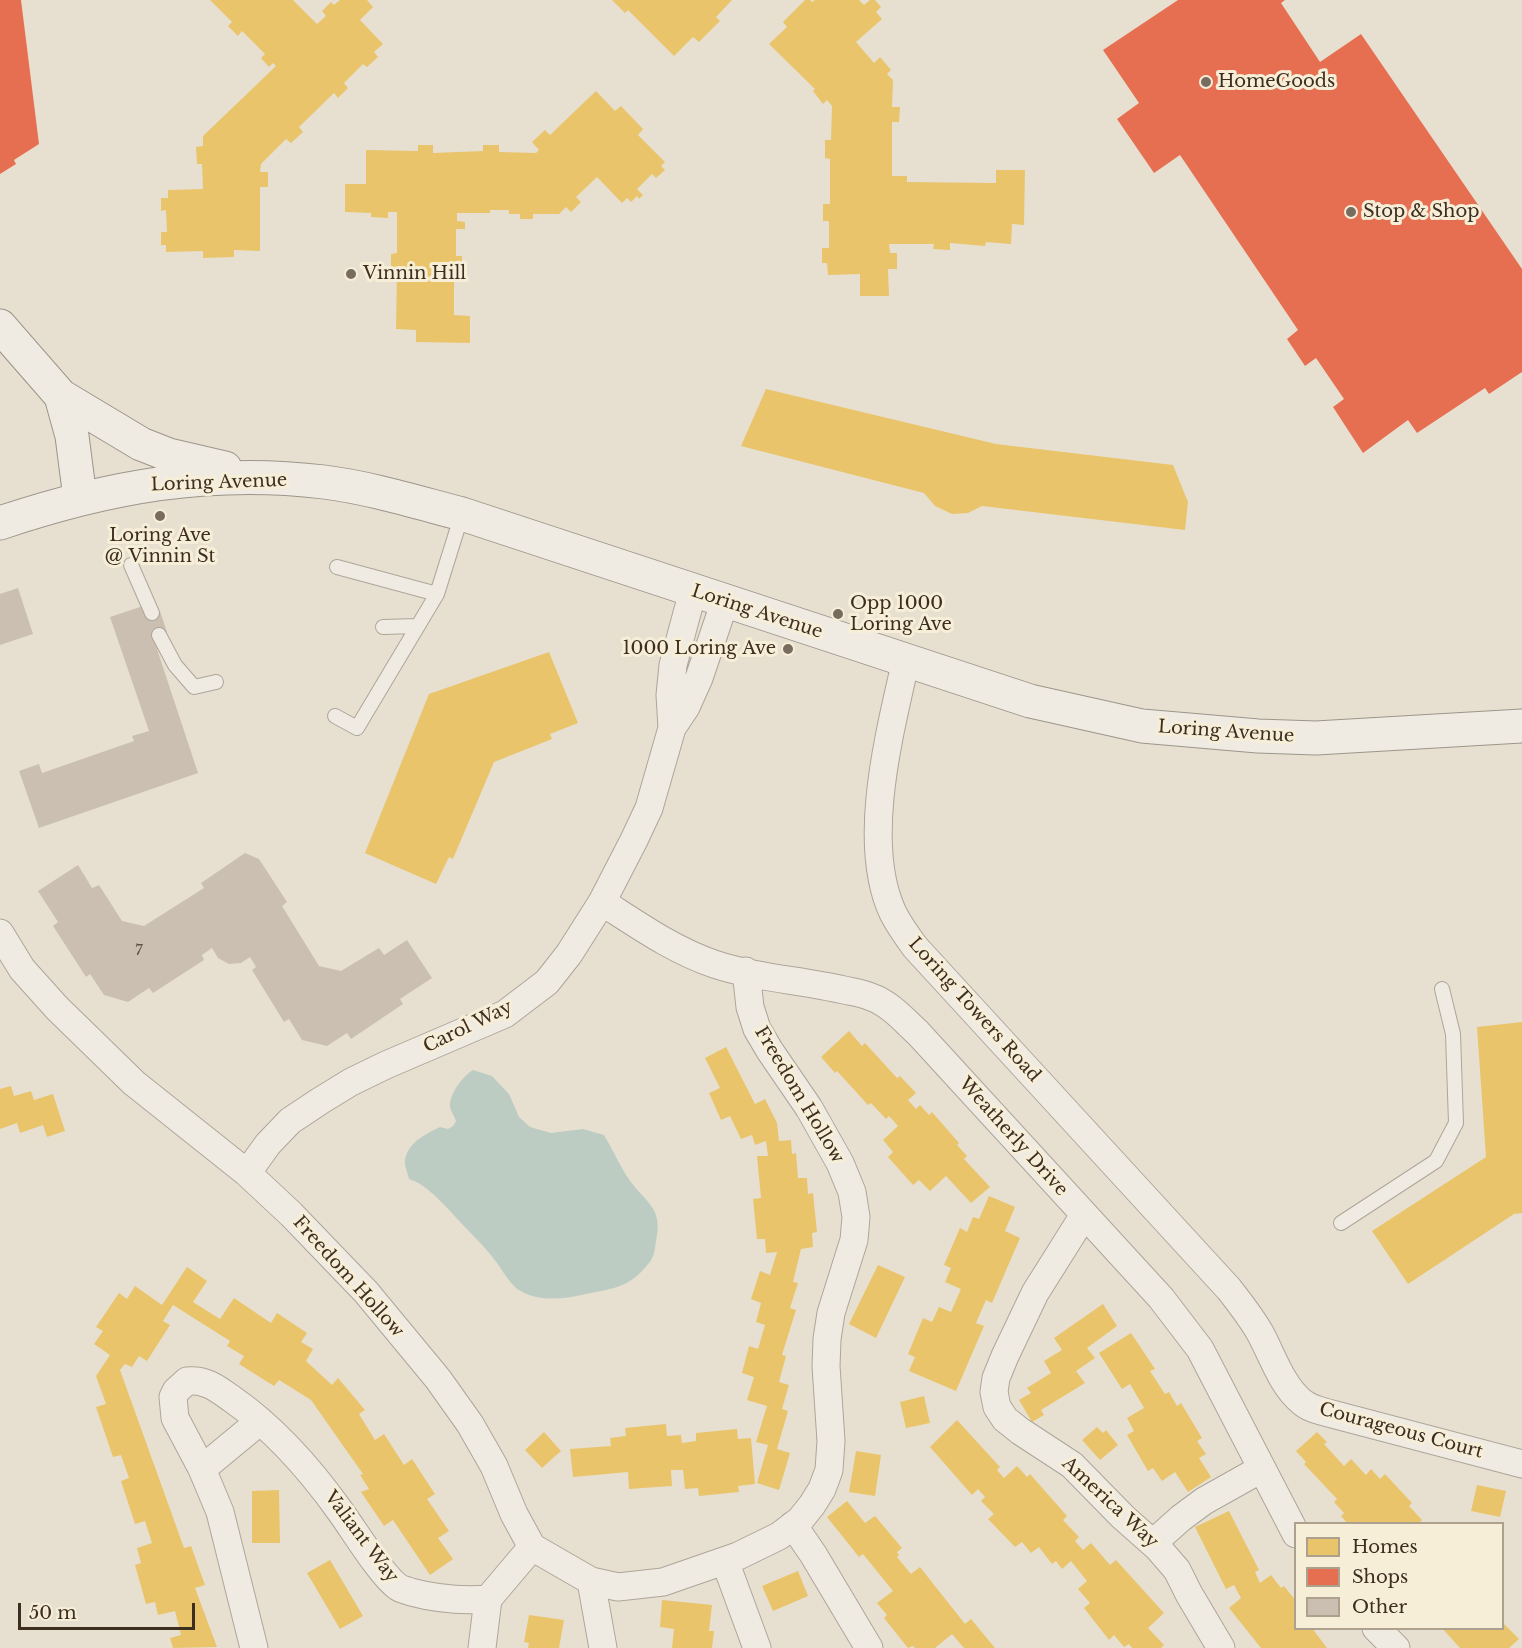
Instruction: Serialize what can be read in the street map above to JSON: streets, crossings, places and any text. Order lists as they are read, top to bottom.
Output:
{
  "streets": {
    "main road": ["Loring Avenue"],
    "street": [
      "Loring Towers Road",
      "Carol Way",
      "Freedom Hollow",
      "Weatherly Drive",
      "Courageous Court",
      "America Way",
      "Valiant Way"
    ]
  },
  "crossings": [
    ["Loring Avenue", "Loring Towers Road"],
    ["Loring Avenue", "Carol Way"],
    ["Loring Towers Road", "Courageous Court"],
    ["Carol Way", "Freedom Hollow"],
    ["Carol Way", "Weatherly Drive"],
    ["Freedom Hollow", "Weatherly Drive"],
    ["Weatherly Drive", "America Way"]
  ],
  "places": [
    "HomeGoods",
    "Stop & Shop",
    "Vinnin Hill",
    "Loring Ave @ Vinnin St",
    "Opp 1000 Loring Ave",
    "1000 Loring Ave"
  ],
  "house_numbers": ["7"],
  "legend": ["Homes", "Shops", "Other"],
  "scale_bar": "50 m"
}
